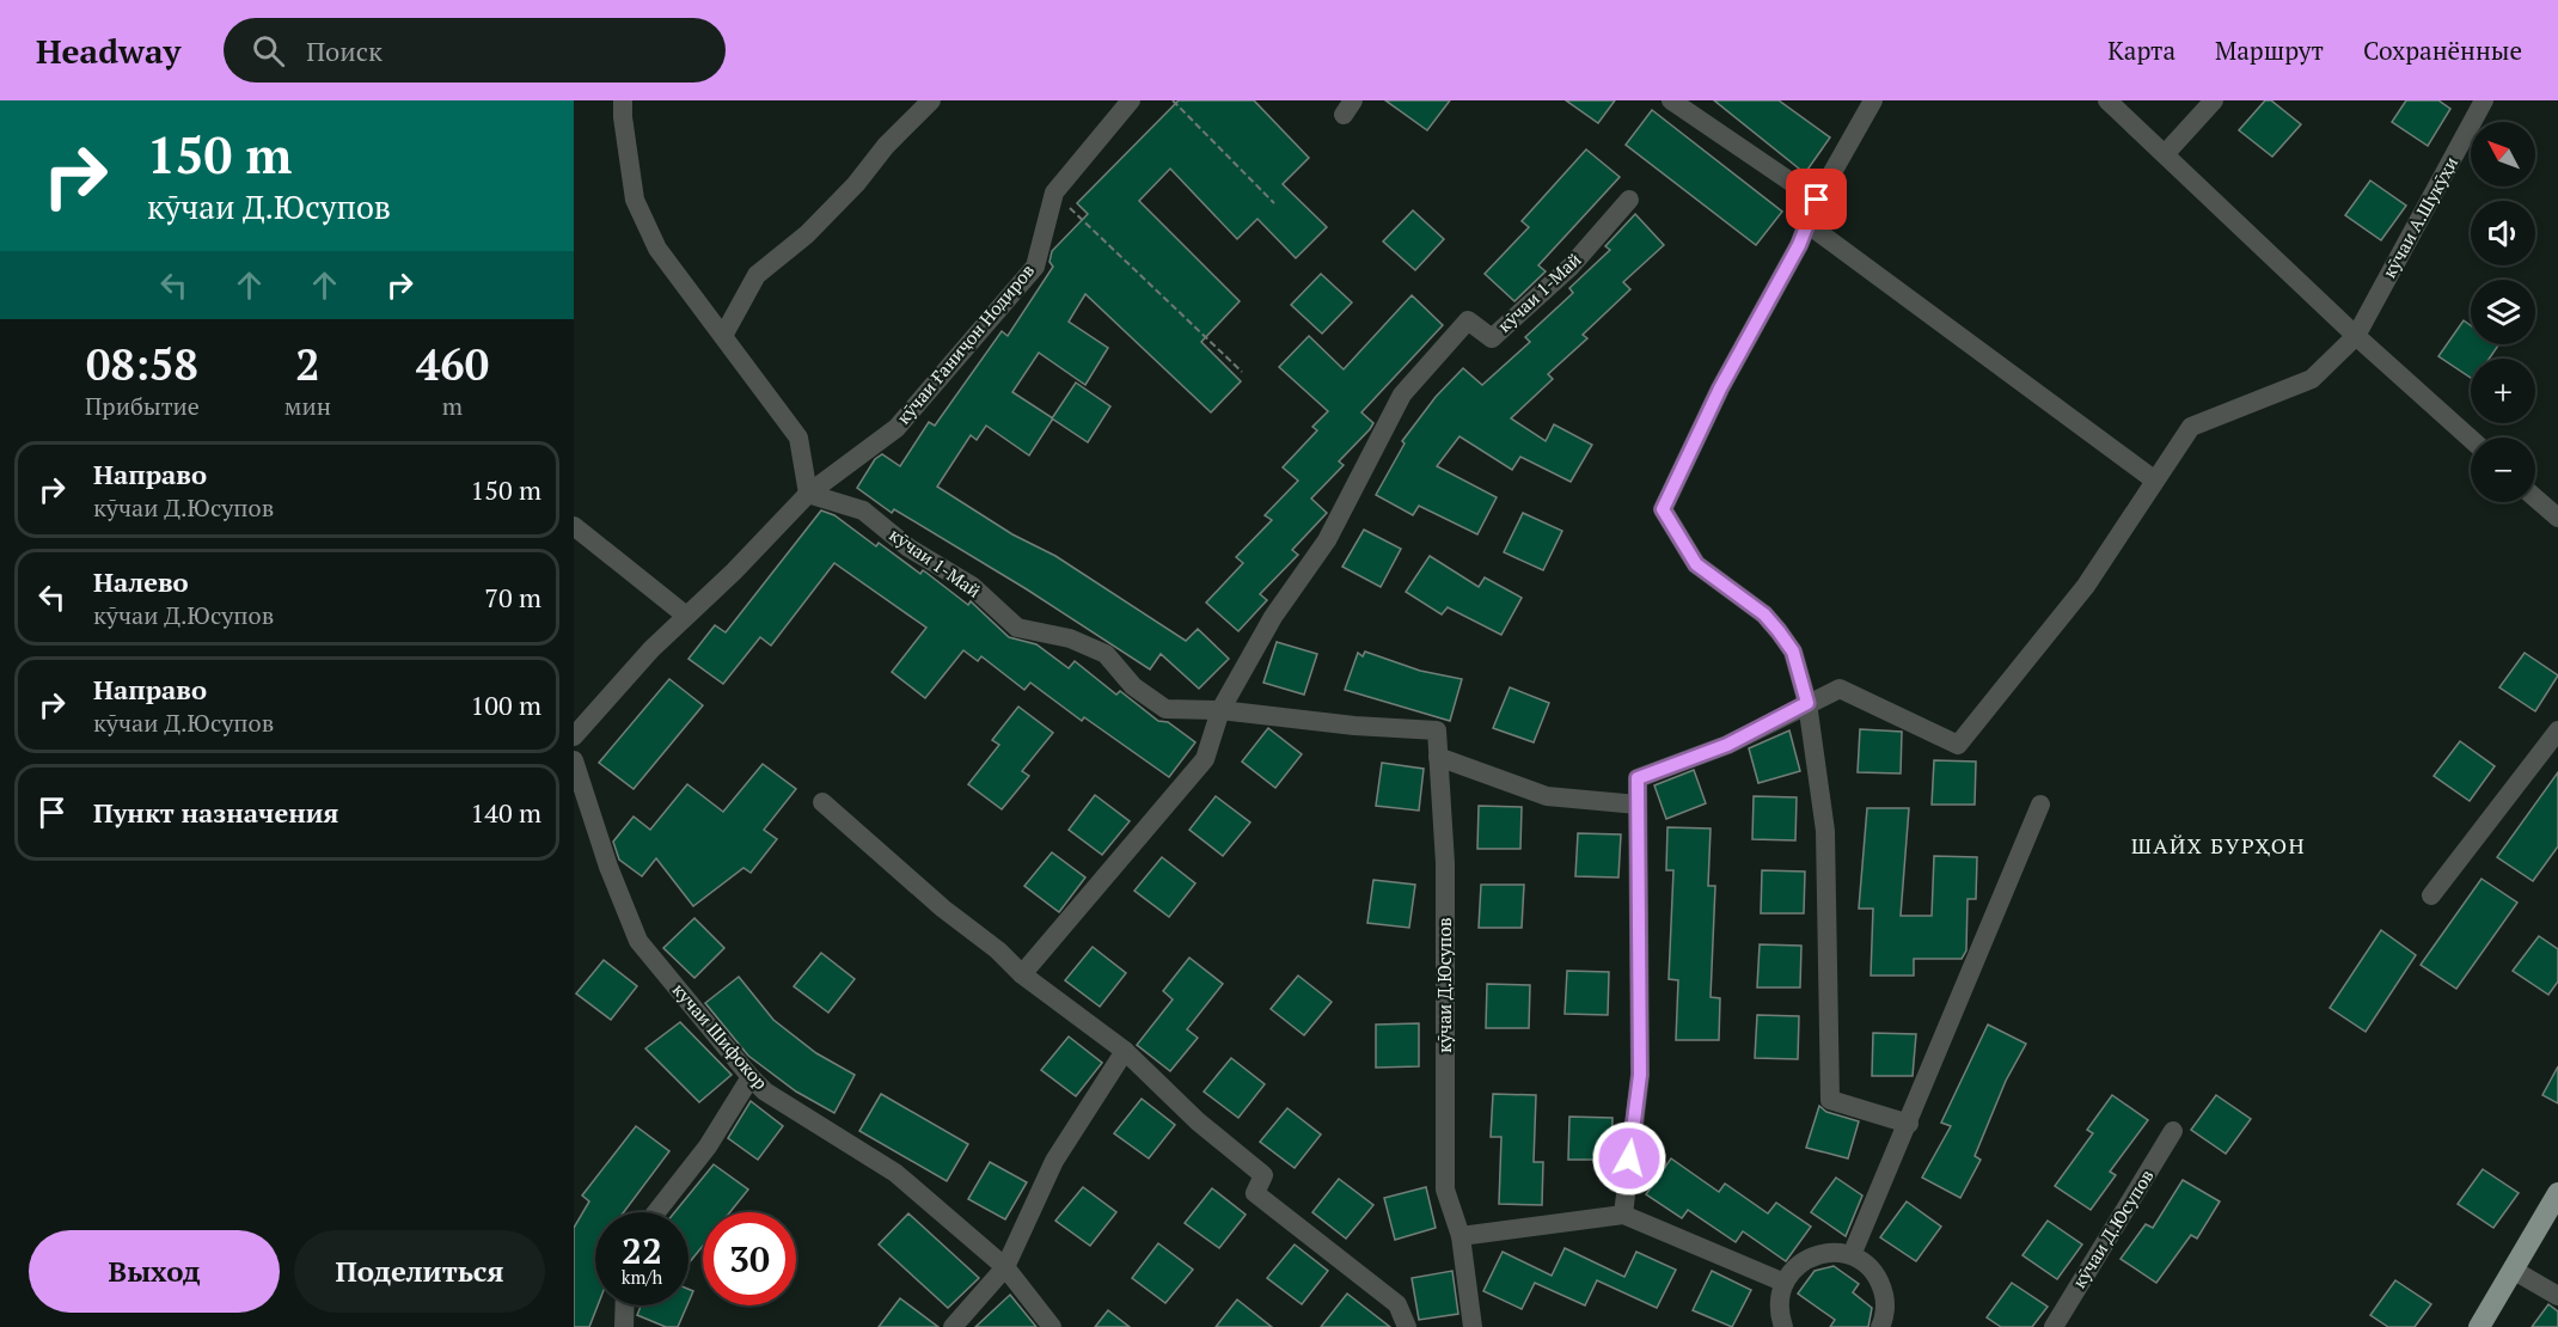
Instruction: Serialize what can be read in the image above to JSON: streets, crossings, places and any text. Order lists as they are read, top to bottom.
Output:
{
  "streets": {
    "street": [
      "кӯчаи А.Шукӯҳи",
      "кӯчаи 1-Май",
      "кӯчаи Ғаниҷон Нодиров",
      "кӯчаи Д.Юсупов",
      "кучаи Шифокор"
    ]
  },
  "crossings": [
    ["кӯчаи 1-Май", "кӯчаи Ғаниҷон Нодиров"],
    ["кӯчаи 1-Май", "кӯчаи Д.Юсупов"]
  ],
  "districts": ["ШАЙХ БУРҲОН"],
  "north": "top left",
  "page": {
    "header": "Headway",
    "search": "Поиск",
    "nav": ["Карта", "Маршрут", "Сохранённые"],
    "turn": ["150 m", "кӯчаи Д.Юсупов"],
    "map_buttons": ["+", "−"],
    "eta": [
      "08:58",
      "Прибытие",
      "2",
      "мин",
      "460",
      "m"
    ],
    "list": [
      {
        "name": "Направо",
        "note": "кӯчаи Д.Юсупов",
        "value": "150 m"
      },
      {
        "name": "Налево",
        "note": "кӯчаи Д.Юсупов",
        "value": "70 m"
      },
      {
        "name": "Направо",
        "note": "кӯчаи Д.Юсупов",
        "value": "100 m"
      },
      {
        "name": "Пункт назначения",
        "value": "140 m"
      }
    ],
    "speed": "22 km/h",
    "limit": "30",
    "buttons": ["Выход", "Поделиться"]
  }
}
